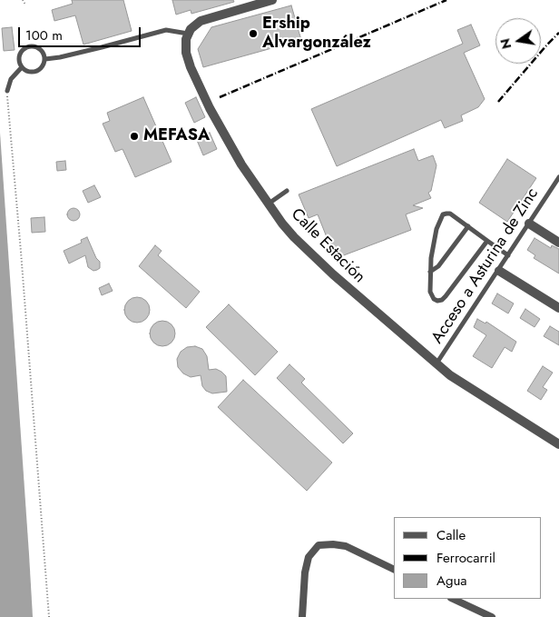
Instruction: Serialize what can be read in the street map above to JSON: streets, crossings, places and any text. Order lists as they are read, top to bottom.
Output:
{
  "streets": {
    "street": ["Calle Estación"],
    "lane": ["Acceso a Asturina de Zinc"]
  },
  "crossings": [
    ["Calle Estación", "Acceso a Asturina de Zinc"]
  ],
  "places": ["Ership Alvargonzález", "MEFASA"],
  "legend": ["Calle", "Ferrocarril", "Agua"],
  "scale_bar": "100 m",
  "north": "left"
}
